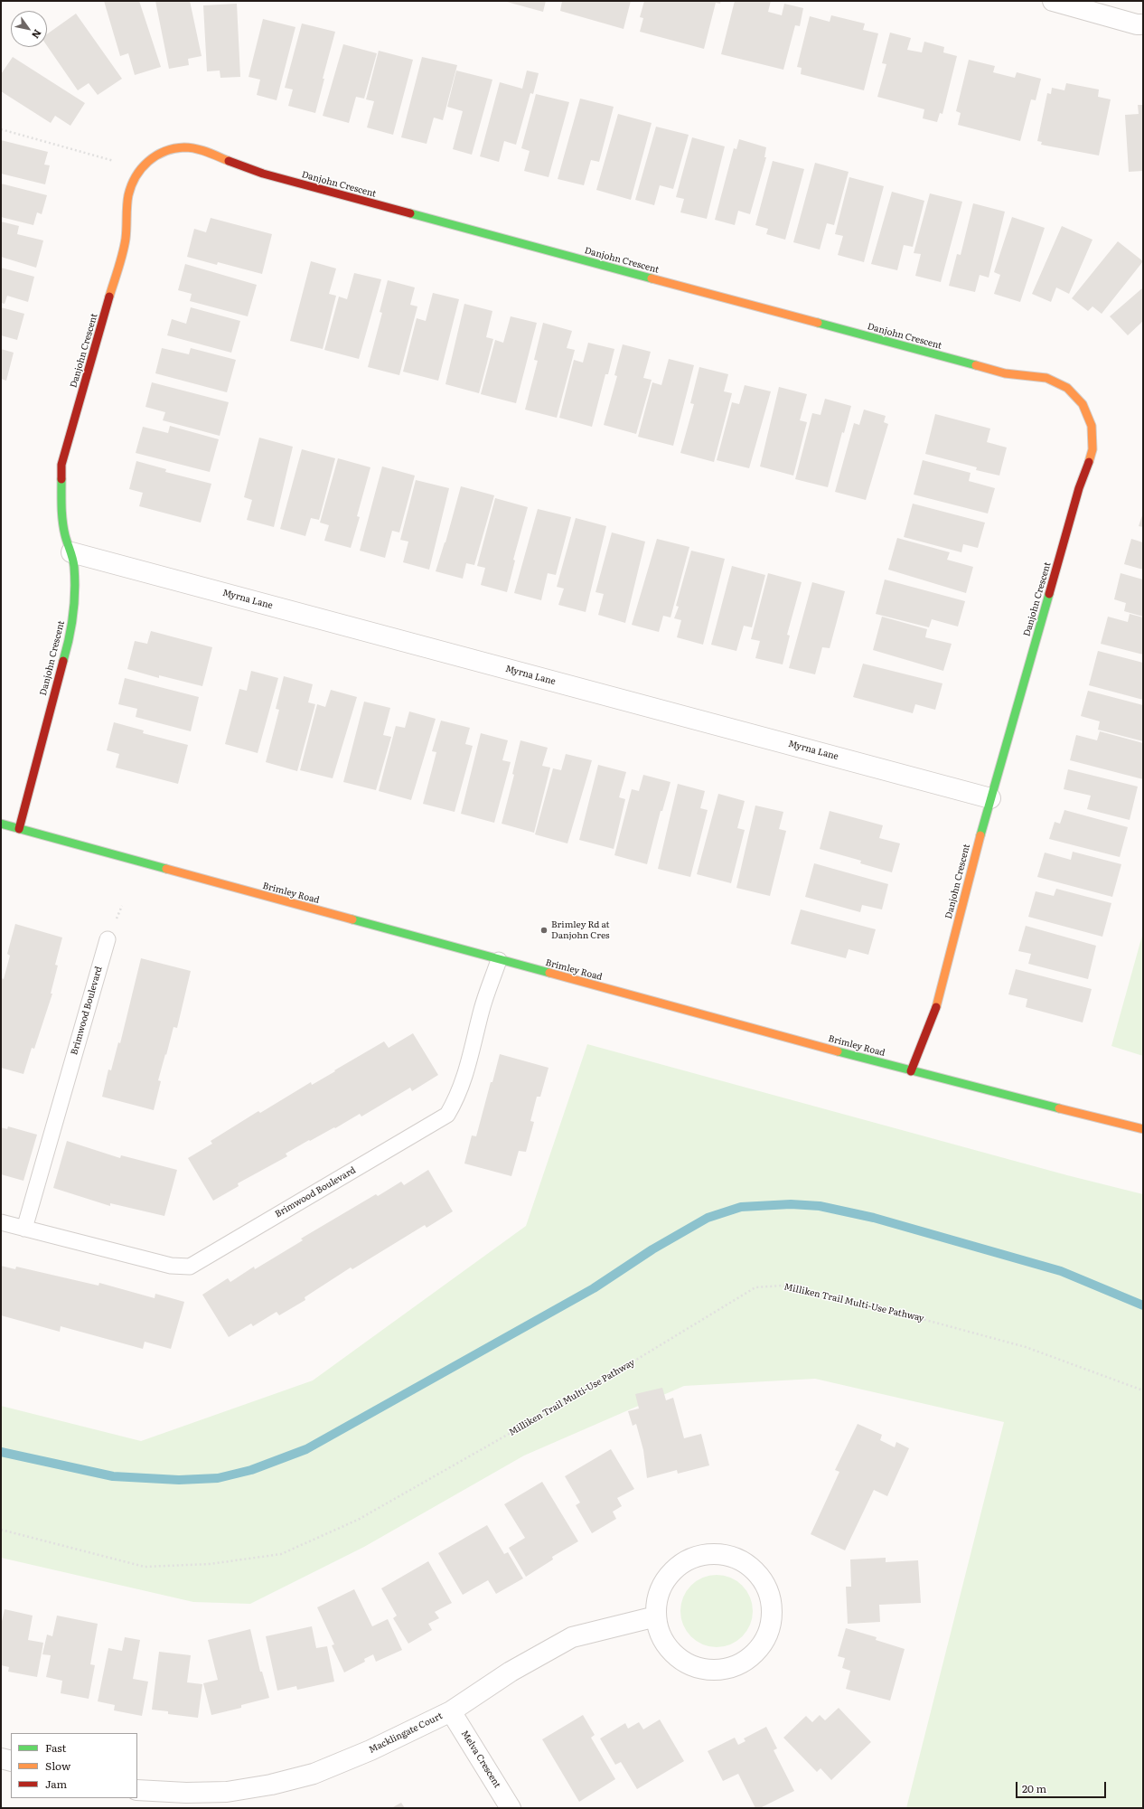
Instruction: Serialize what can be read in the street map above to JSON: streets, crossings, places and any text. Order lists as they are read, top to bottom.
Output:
{
  "streets": {
    "street": [
      "Danjohn Crescent",
      "Myrna Lane",
      "Brimley Road",
      "Macklingate Court",
      "Melva Crescent"
    ],
    "lane": ["Brimwood Boulevard"],
    "path": ["Milliken Trail Multi-Use Pathway"]
  },
  "crossings": [
    ["Danjohn Crescent", "Myrna Lane"],
    ["Danjohn Crescent", "Brimley Road"],
    ["Brimley Road", "Brimwood Boulevard"],
    ["Macklingate Court", "Melva Crescent"]
  ],
  "places": ["Brimley Rd at Danjohn Cres"],
  "legend": ["Fast", "Slow", "Jam"],
  "scale_bar": "20 m",
  "north": "bottom right"
}
